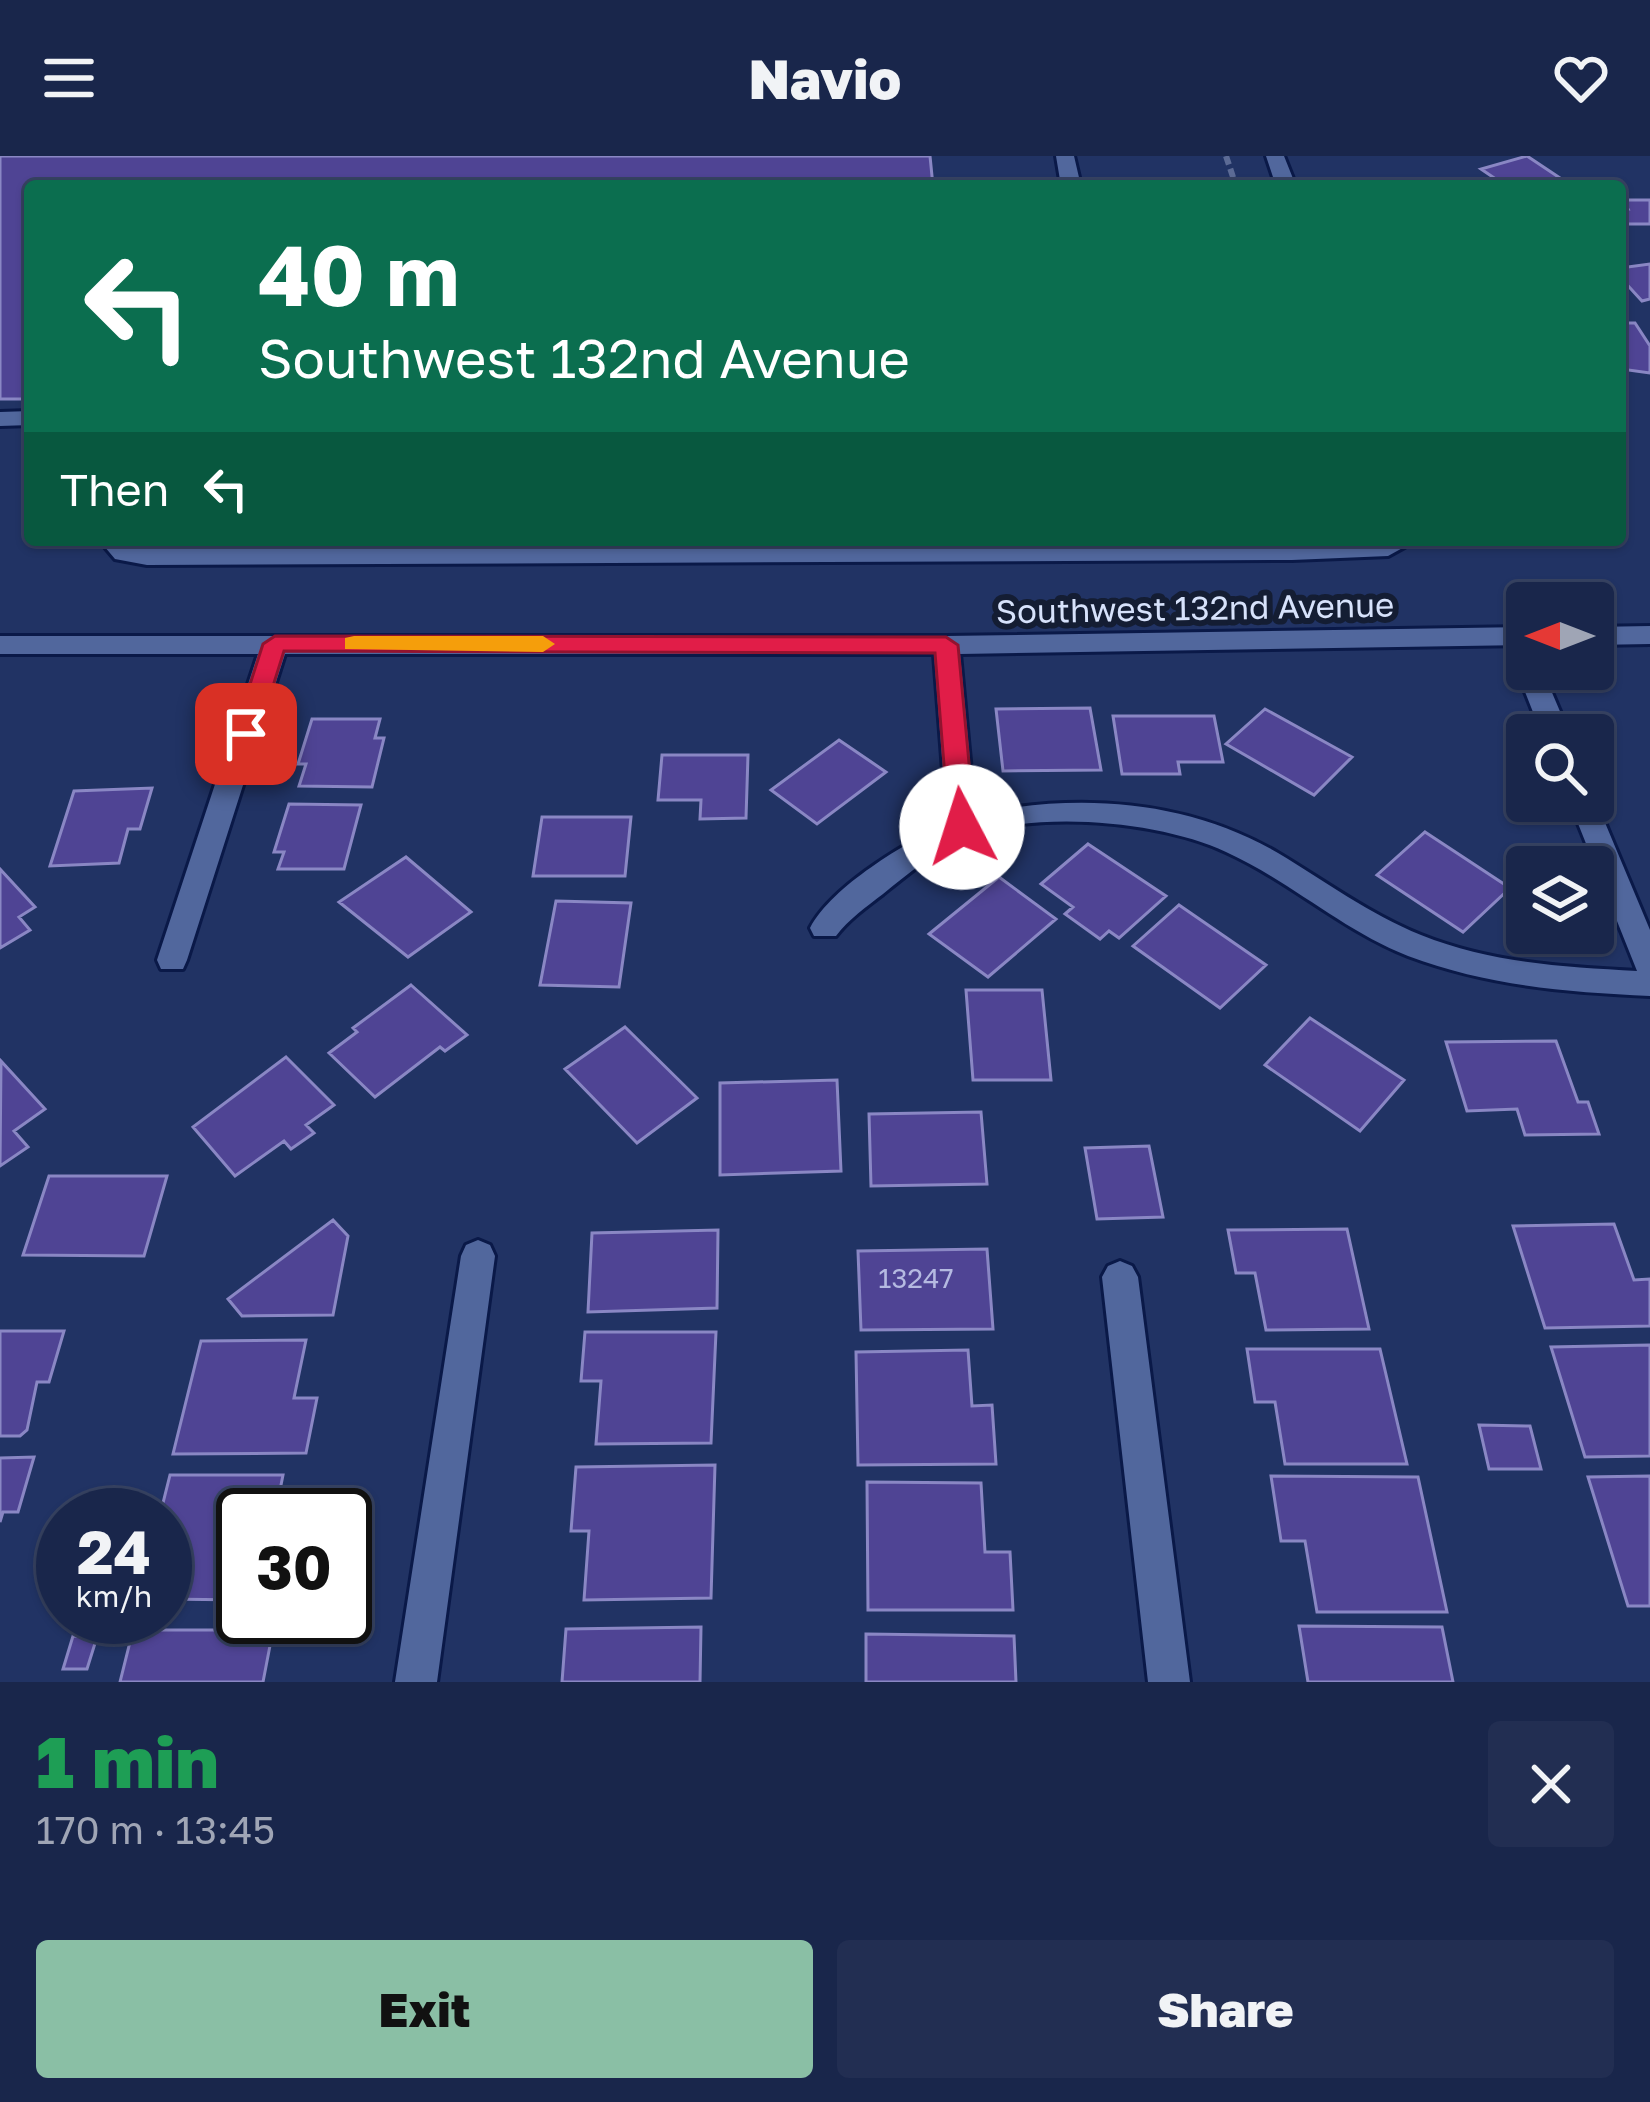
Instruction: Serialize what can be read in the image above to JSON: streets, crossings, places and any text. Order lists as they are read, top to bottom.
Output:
{
  "streets": {
    "street": ["Southwest 132nd Avenue"]
  },
  "house_numbers": ["13247"],
  "north": "left",
  "page": {
    "header": "Navio",
    "turn": ["40 m", "Southwest 132nd Avenue"],
    "then": "Then",
    "speed": "24 km/h",
    "limit": "30",
    "heading": ["1 min", "170 m · 13:45"],
    "buttons": ["Exit", "Share"]
  }
}
